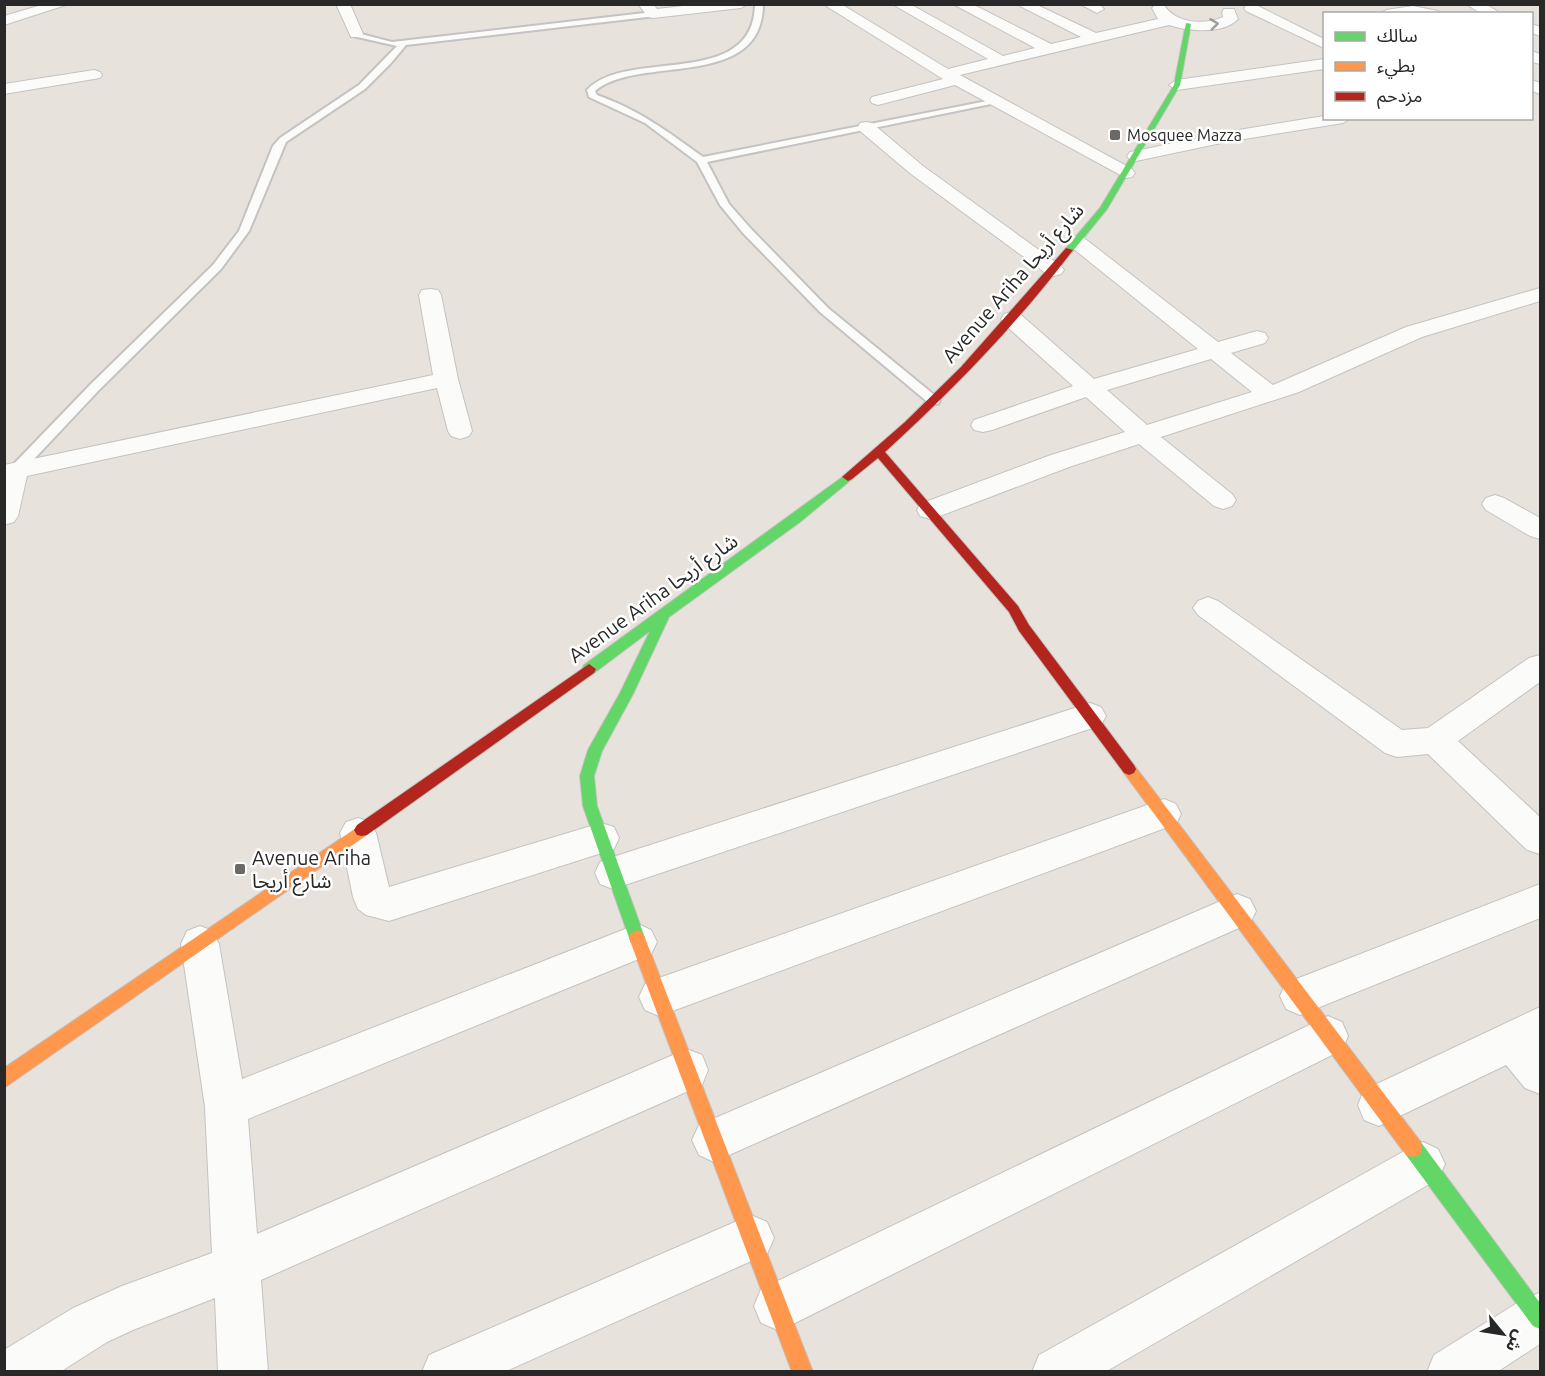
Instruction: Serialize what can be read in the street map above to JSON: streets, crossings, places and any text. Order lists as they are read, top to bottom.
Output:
{
  "streets": {
    "street": ["Avenue Ariha شارع أريحا"]
  },
  "places": {
    "transit": ["Mosquee Mazza", "Avenue Ariha شارع أريحا"]
  },
  "legend": ["سالك", "بطيء", "مزدحم"],
  "north": "bottom right"
}
